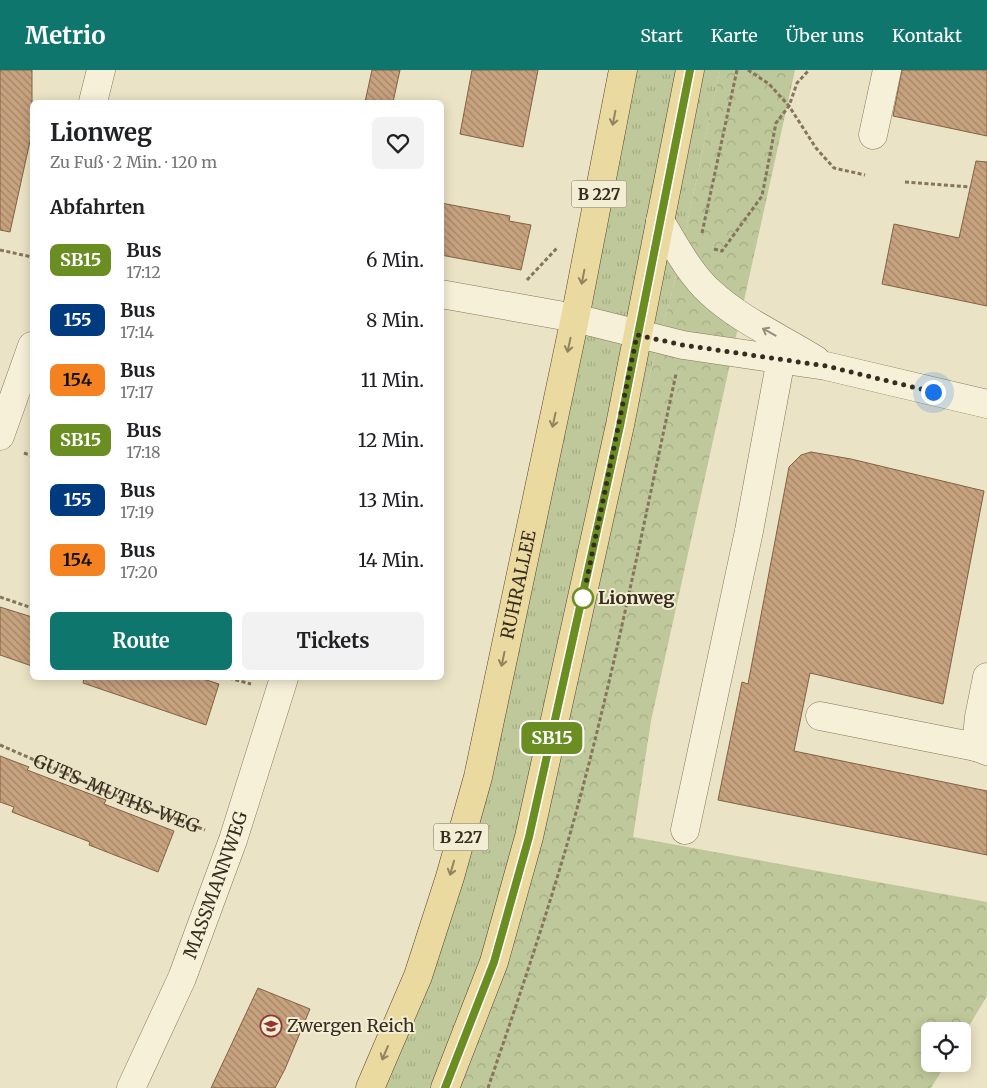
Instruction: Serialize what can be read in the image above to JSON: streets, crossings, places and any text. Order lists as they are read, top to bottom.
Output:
{
  "streets": {
    "main road": ["B 227", "RUHRALLEE"],
    "street": ["MASSMANNWEG"],
    "path": ["GUTS-MUTHS-WEG"]
  },
  "crossings": [
    ["GUTS-MUTHS-WEG", "MASSMANNWEG"]
  ],
  "places": {
    "other": ["Lionweg"],
    "school or university": ["Zwergen Reich"]
  },
  "lines": ["bus line SB15"],
  "page": {
    "header": "Metrio",
    "nav": [
      "Start",
      "Karte",
      "Über uns",
      "Kontakt"
    ],
    "on_map": "SB15",
    "heading": [
      ["Lionweg", "Zu Fuß · 2 Min. · 120 m"],
      "Abfahrten"
    ],
    "list": [
      {
        "mark": "SB15",
        "name": "Bus",
        "note": "17:12",
        "value": "6 Min."
      },
      {
        "mark": "155",
        "name": "Bus",
        "note": "17:14",
        "value": "8 Min."
      },
      {
        "mark": "154",
        "name": "Bus",
        "note": "17:17",
        "value": "11 Min."
      },
      {
        "mark": "SB15",
        "name": "Bus",
        "note": "17:18",
        "value": "12 Min."
      },
      {
        "mark": "155",
        "name": "Bus",
        "note": "17:19",
        "value": "13 Min."
      },
      {
        "mark": "154",
        "name": "Bus",
        "note": "17:20",
        "value": "14 Min."
      }
    ],
    "buttons": ["Route", "Tickets"]
  }
}
